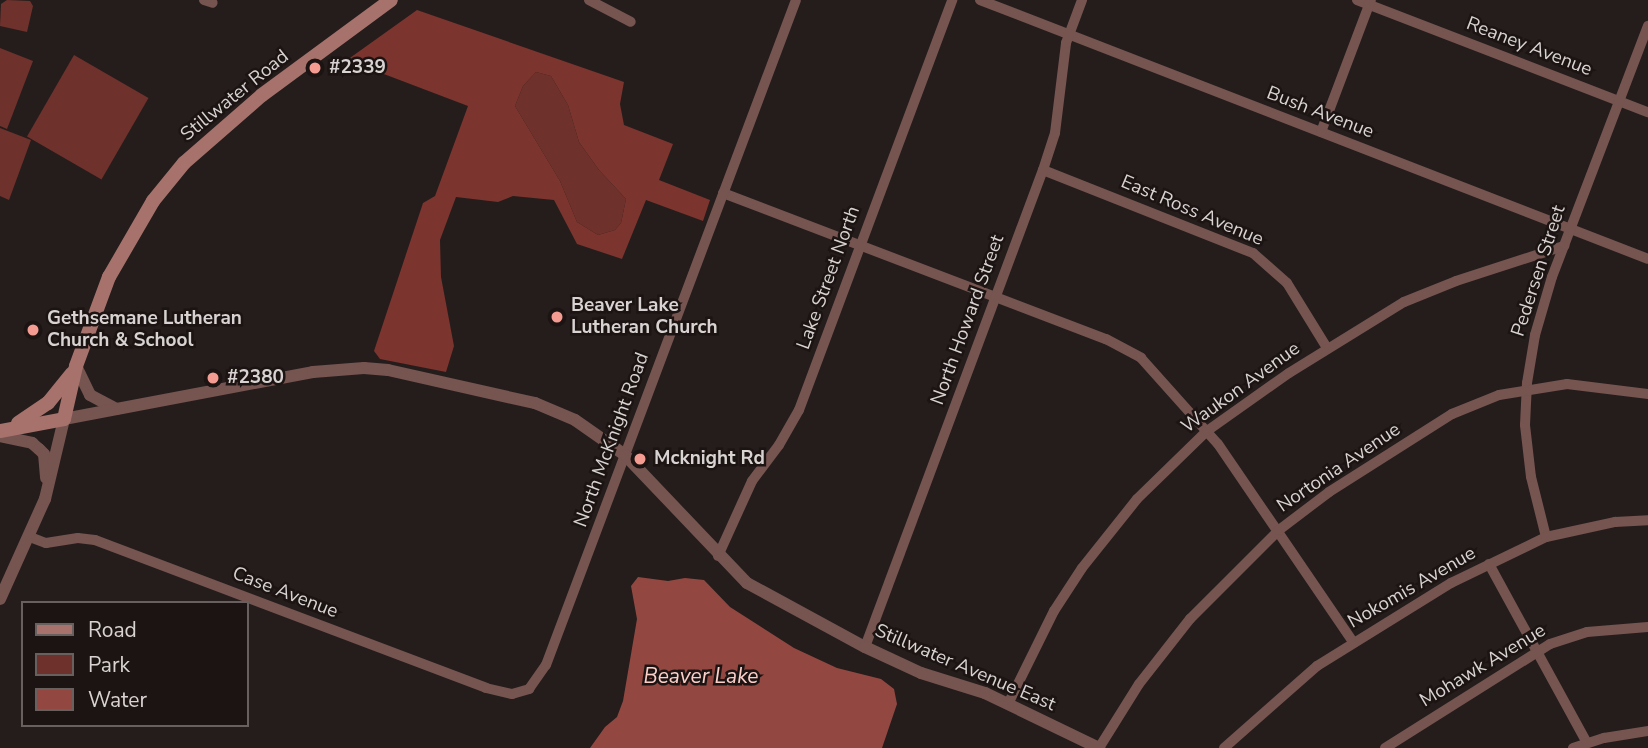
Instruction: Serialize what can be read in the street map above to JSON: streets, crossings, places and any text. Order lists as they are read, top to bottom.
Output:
{
  "streets": {
    "main road": ["Stillwater Road"],
    "street": [
      "Reaney Avenue",
      "Bush Avenue",
      "East Ross Avenue",
      "Pedersen Street",
      "Lake Street North",
      "North Howard Street",
      "Waukon Avenue",
      "North McKnight Road",
      "Nortonia Avenue",
      "Nokomis Avenue",
      "Case Avenue",
      "Mohawk Avenue",
      "Stillwater Avenue East"
    ]
  },
  "crossings": [
    ["Reaney Avenue", "Pedersen Street"],
    ["Stillwater Road", "Stillwater Avenue East"],
    ["Bush Avenue", "Pedersen Street"],
    ["Bush Avenue", "North Howard Street"],
    ["East Ross Avenue", "North Howard Street"],
    ["East Ross Avenue", "Waukon Avenue"],
    ["Pedersen Street", "Waukon Avenue"],
    ["Pedersen Street", "Nortonia Avenue"],
    ["Pedersen Street", "Nokomis Avenue"],
    ["Lake Street North", "Stillwater Avenue East"],
    ["North Howard Street", "Stillwater Avenue East"],
    ["Waukon Avenue", "Stillwater Avenue East"],
    ["North McKnight Road", "Case Avenue"],
    ["North McKnight Road", "Stillwater Avenue East"],
    ["Nortonia Avenue", "Stillwater Avenue East"]
  ],
  "water": ["Beaver Lake"],
  "places": [
    "#2339",
    "Beaver Lake Lutheran Church",
    "Gethsemane Lutheran Church & School",
    "#2380",
    "Mcknight Rd"
  ],
  "legend": ["Road", "Park", "Water"]
}
